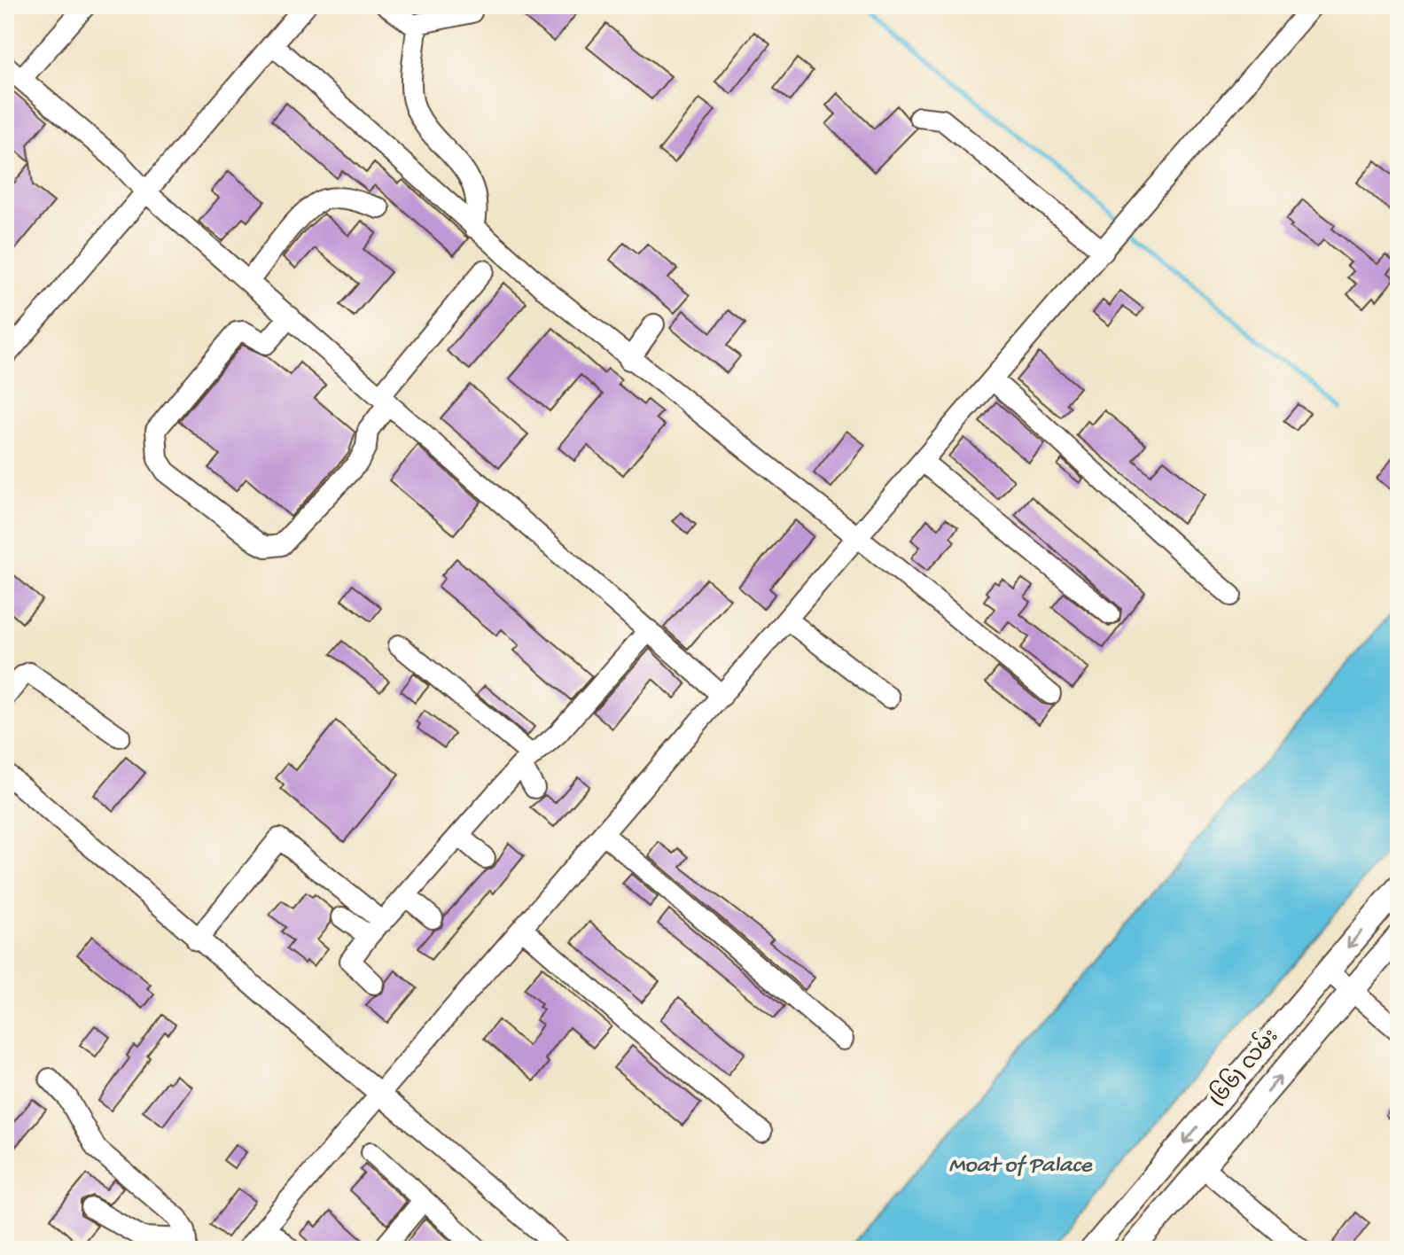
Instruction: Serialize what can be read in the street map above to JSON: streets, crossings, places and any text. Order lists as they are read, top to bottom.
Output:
{
  "streets": {
    "main road": ["(၆၆) လမ်း"]
  },
  "water": ["Moat of Palace"]
}
